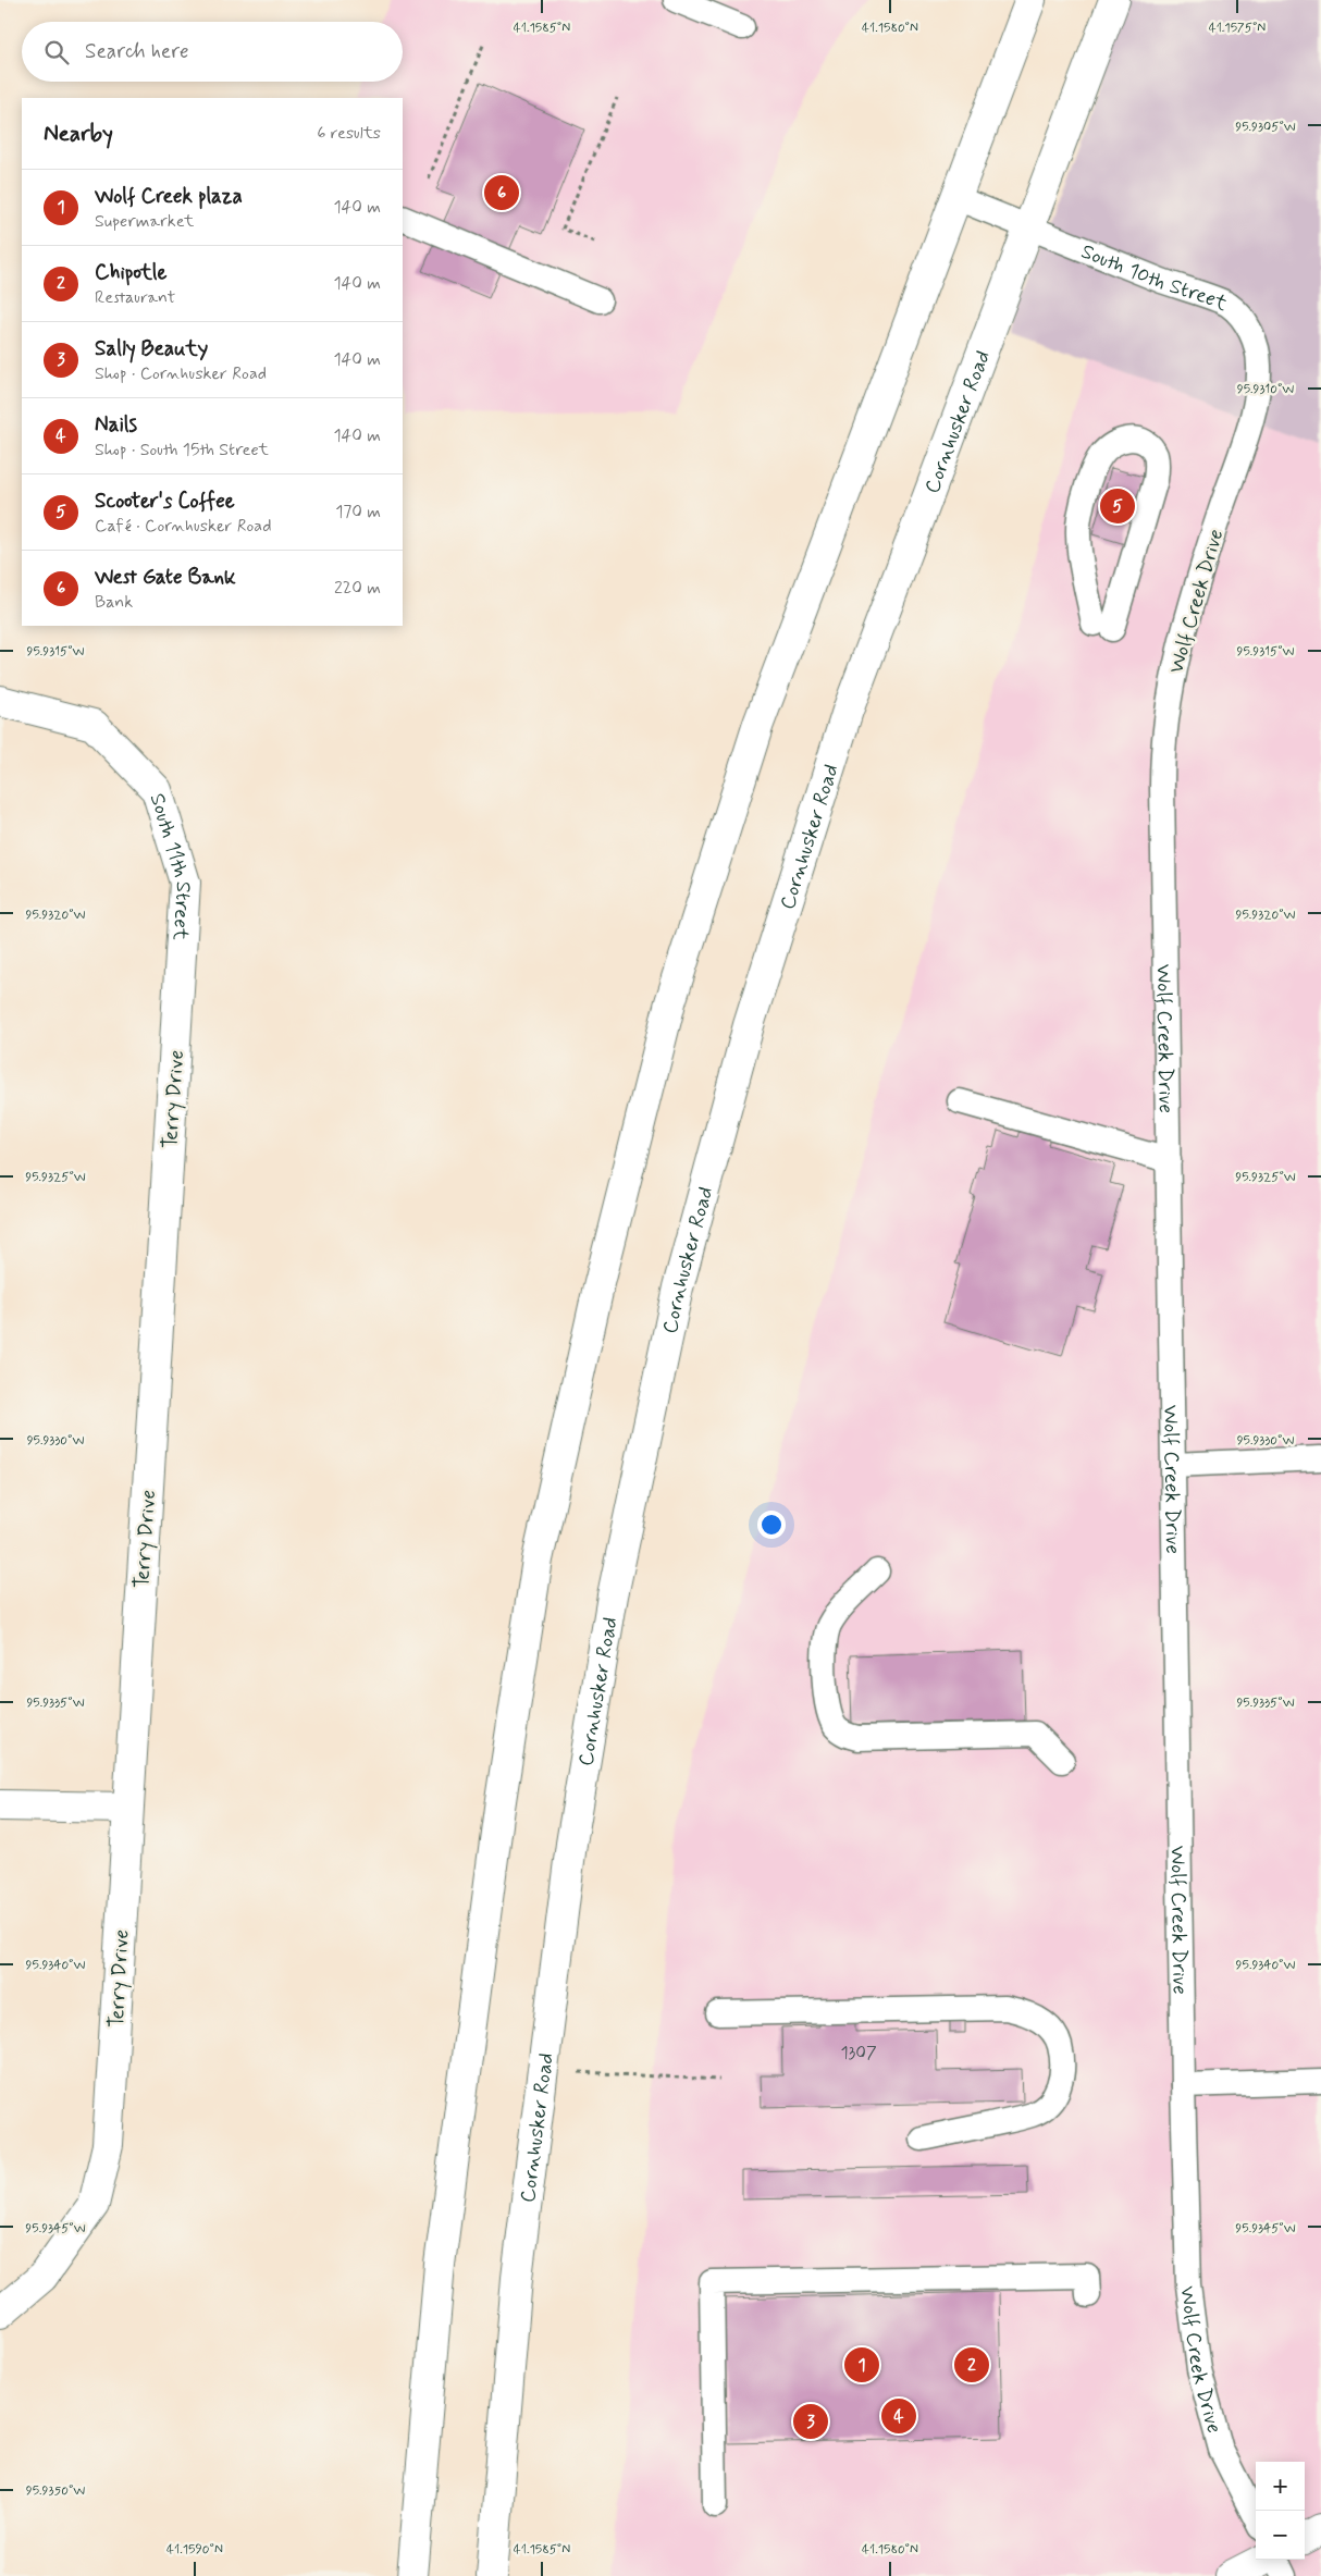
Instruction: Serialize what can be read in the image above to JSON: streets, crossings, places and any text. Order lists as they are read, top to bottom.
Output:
{
  "streets": {
    "main road": ["Cornhusker Road", "South 11th Street", "Terry Drive"],
    "lane": ["South 10th Street", "Wolf Creek Drive"]
  },
  "crossings": [
    ["South 10th Street", "Cornhusker Road"],
    ["South 10th Street", "Wolf Creek Drive"],
    ["South 11th Street", "Terry Drive"]
  ],
  "house_numbers": ["1307"],
  "page": {
    "search": "Search here",
    "heading": ["Nearby", "6 results"],
    "list": [
      {
        "mark": "1",
        "name": "Wolf Creek plaza",
        "note": "Supermarket",
        "value": "140 m"
      },
      {
        "mark": "2",
        "name": "Chipotle",
        "note": "Restaurant",
        "value": "140 m"
      },
      {
        "mark": "3",
        "name": "Sally Beauty",
        "note": "Shop · Cornhusker Road",
        "value": "140 m"
      },
      {
        "mark": "4",
        "name": "Nails",
        "note": "Shop · South 15th Street",
        "value": "140 m"
      },
      {
        "mark": "5",
        "name": "Scooter's Coffee",
        "note": "Café · Cornhusker Road",
        "value": "170 m"
      },
      {
        "mark": "6",
        "name": "West Gate Bank",
        "note": "Bank",
        "value": "220 m"
      }
    ],
    "pins": [
      "6",
      "5",
      "1",
      "2",
      "4",
      "3"
    ],
    "map_buttons": ["+", "−"]
  },
  "coordinates": [
    "41.1585°N",
    "41.1580°N",
    "41.1575°N",
    "95.9305°W",
    "95.9310°W",
    "95.9315°W",
    "95.9320°W",
    "95.9325°W",
    "95.9330°W",
    "95.9335°W",
    "95.9340°W",
    "95.9345°W",
    "95.9350°W",
    "41.1590°N"
  ]
}
